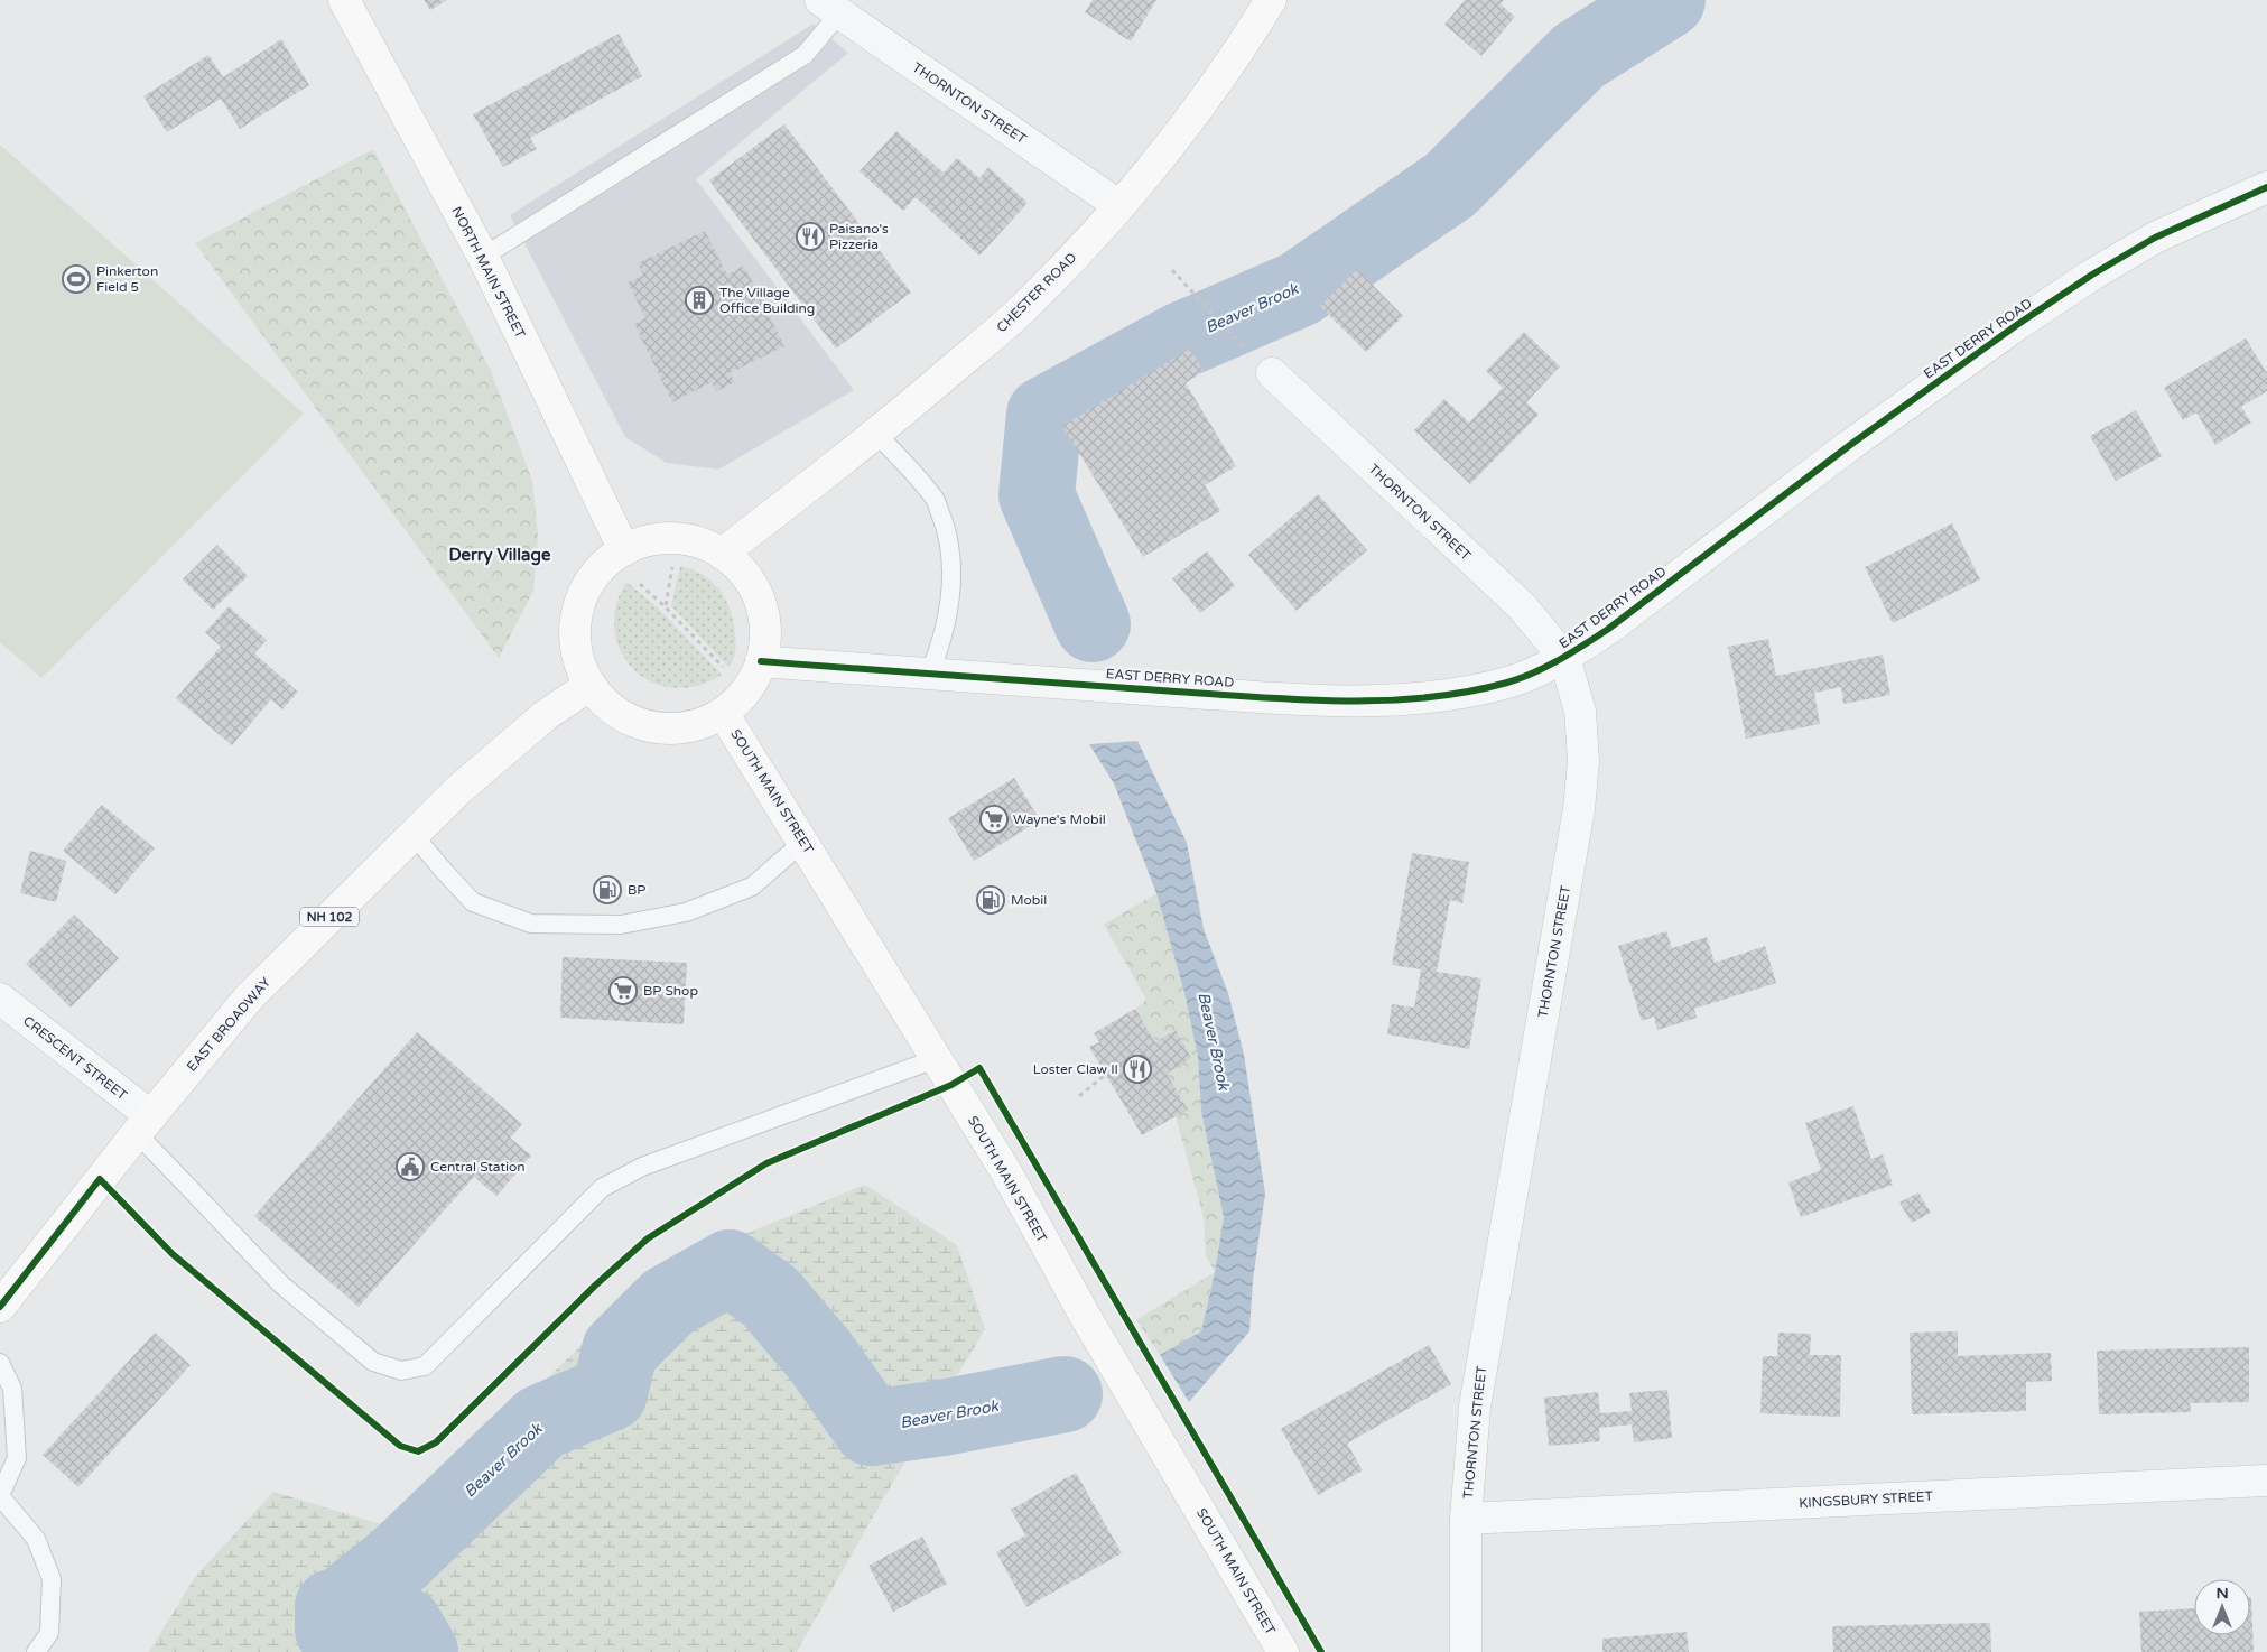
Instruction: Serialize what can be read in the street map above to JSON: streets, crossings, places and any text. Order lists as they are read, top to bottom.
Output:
{
  "streets": {
    "main road": [
      "NORTH MAIN STREET",
      "CHESTER ROAD",
      "SOUTH MAIN STREET",
      "NH 102",
      "EAST BROADWAY"
    ],
    "street": [
      "THORNTON STREET",
      "EAST DERRY ROAD",
      "CRESCENT STREET",
      "KINGSBURY STREET"
    ]
  },
  "crossings": [
    ["THORNTON STREET", "CHESTER ROAD"],
    ["THORNTON STREET", "EAST DERRY ROAD"],
    ["THORNTON STREET", "KINGSBURY STREET"],
    ["NORTH MAIN STREET", "CHESTER ROAD"],
    ["NORTH MAIN STREET", "EAST DERRY ROAD"],
    ["NORTH MAIN STREET", "SOUTH MAIN STREET"],
    ["NORTH MAIN STREET", "EAST BROADWAY"],
    ["CHESTER ROAD", "EAST DERRY ROAD"],
    ["CHESTER ROAD", "SOUTH MAIN STREET"],
    ["CHESTER ROAD", "EAST BROADWAY"],
    ["EAST DERRY ROAD", "SOUTH MAIN STREET"],
    ["EAST DERRY ROAD", "EAST BROADWAY"],
    ["SOUTH MAIN STREET", "EAST BROADWAY"],
    ["EAST BROADWAY", "CRESCENT STREET"]
  ],
  "districts": ["Derry Village"],
  "water": ["Beaver Brook"],
  "places": {
    "restaurant": ["Paisano's Pizzeria", "Loster Claw II"],
    "sports": ["Pinkerton Field 5"],
    "building": ["The Village Office Building"],
    "supermarket": ["Wayne's Mobil", "BP Shop"],
    "fuel station": ["BP", "Mobil"],
    "public building": ["Central Station"]
  },
  "north": "top"
}
